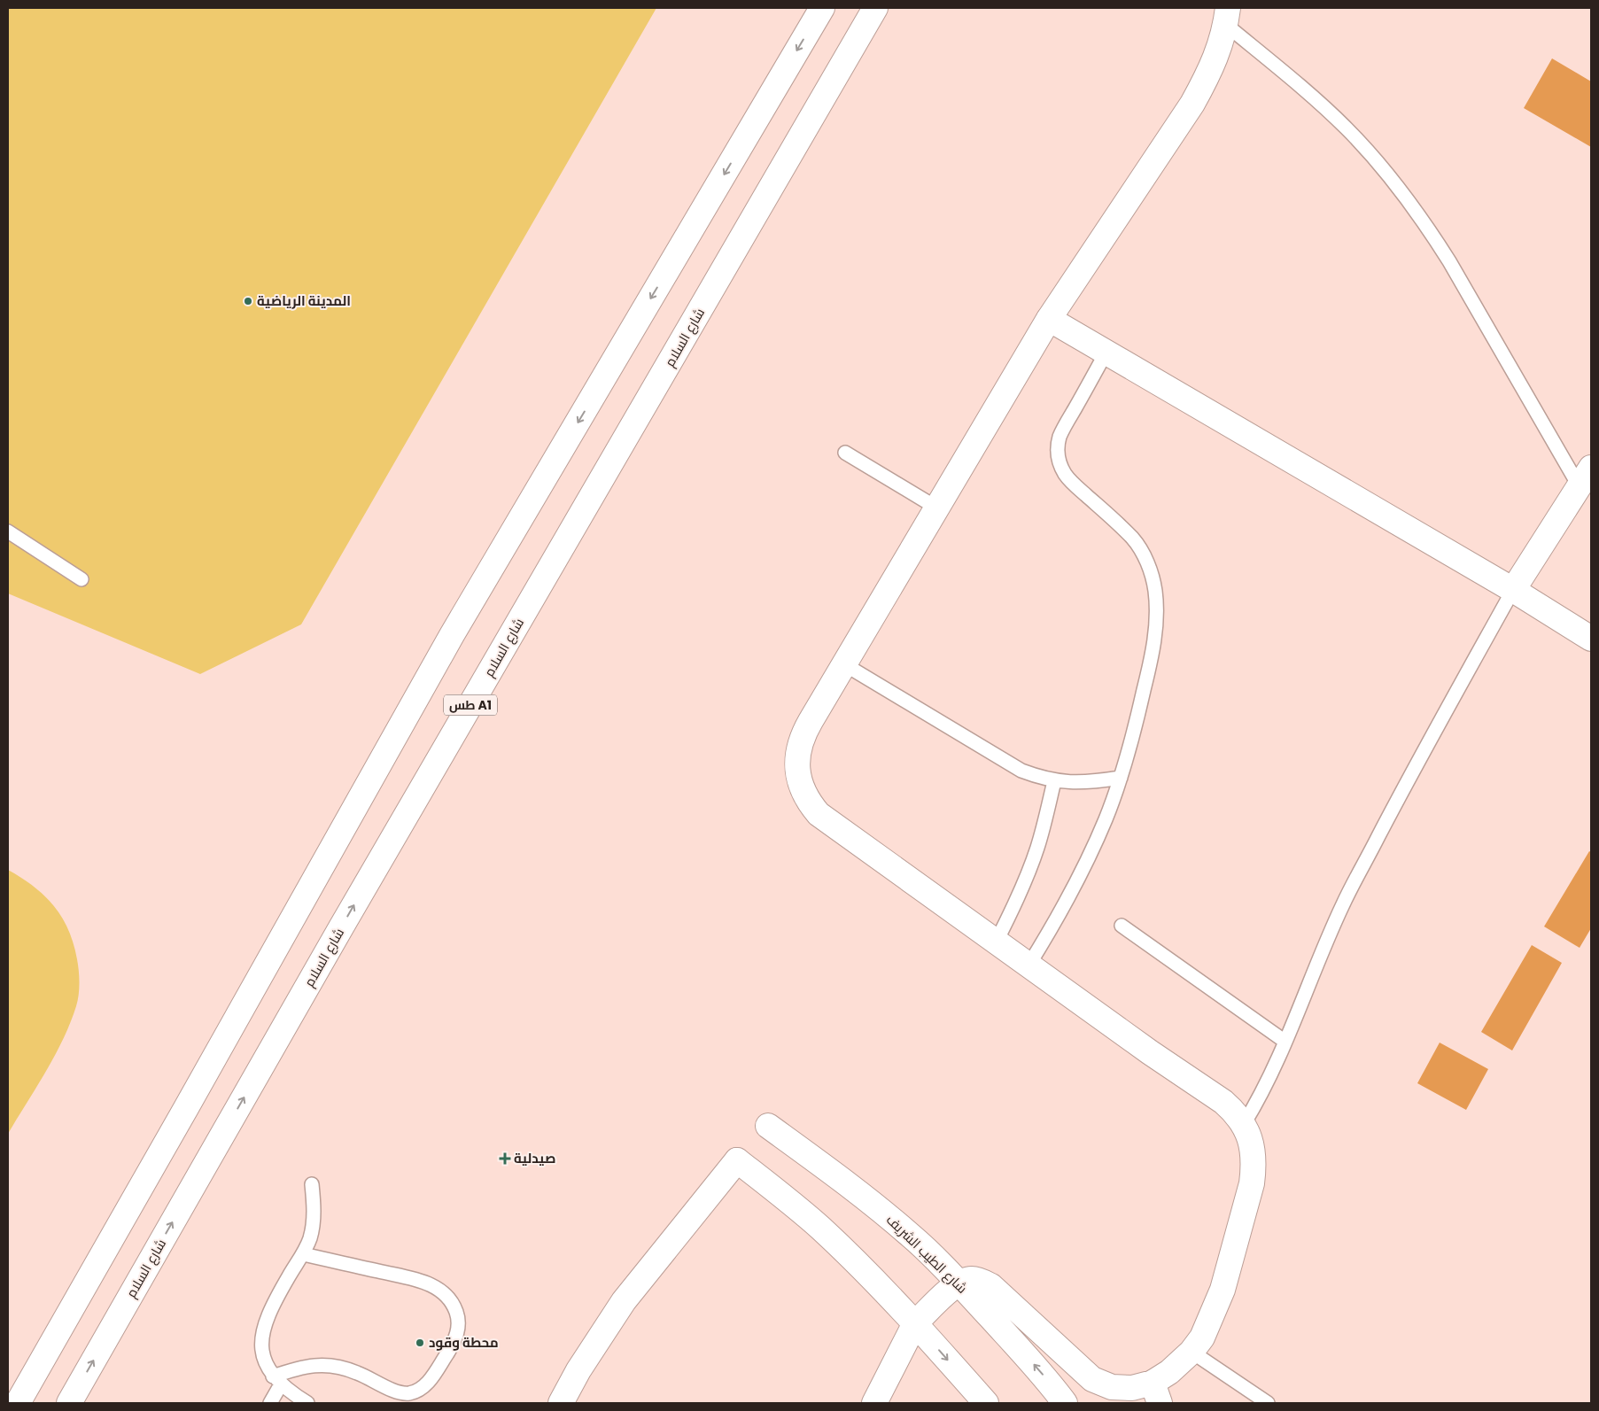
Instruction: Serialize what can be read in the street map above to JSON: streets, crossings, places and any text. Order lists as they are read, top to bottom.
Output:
{
  "streets": {
    "main road": ["شارع السلام", "طس A1", "شارع الطيب الشريف"]
  },
  "places": {
    "other": ["المدينة الرياضية", "محطة وقود"],
    "health": ["صيدلية"]
  }
}
